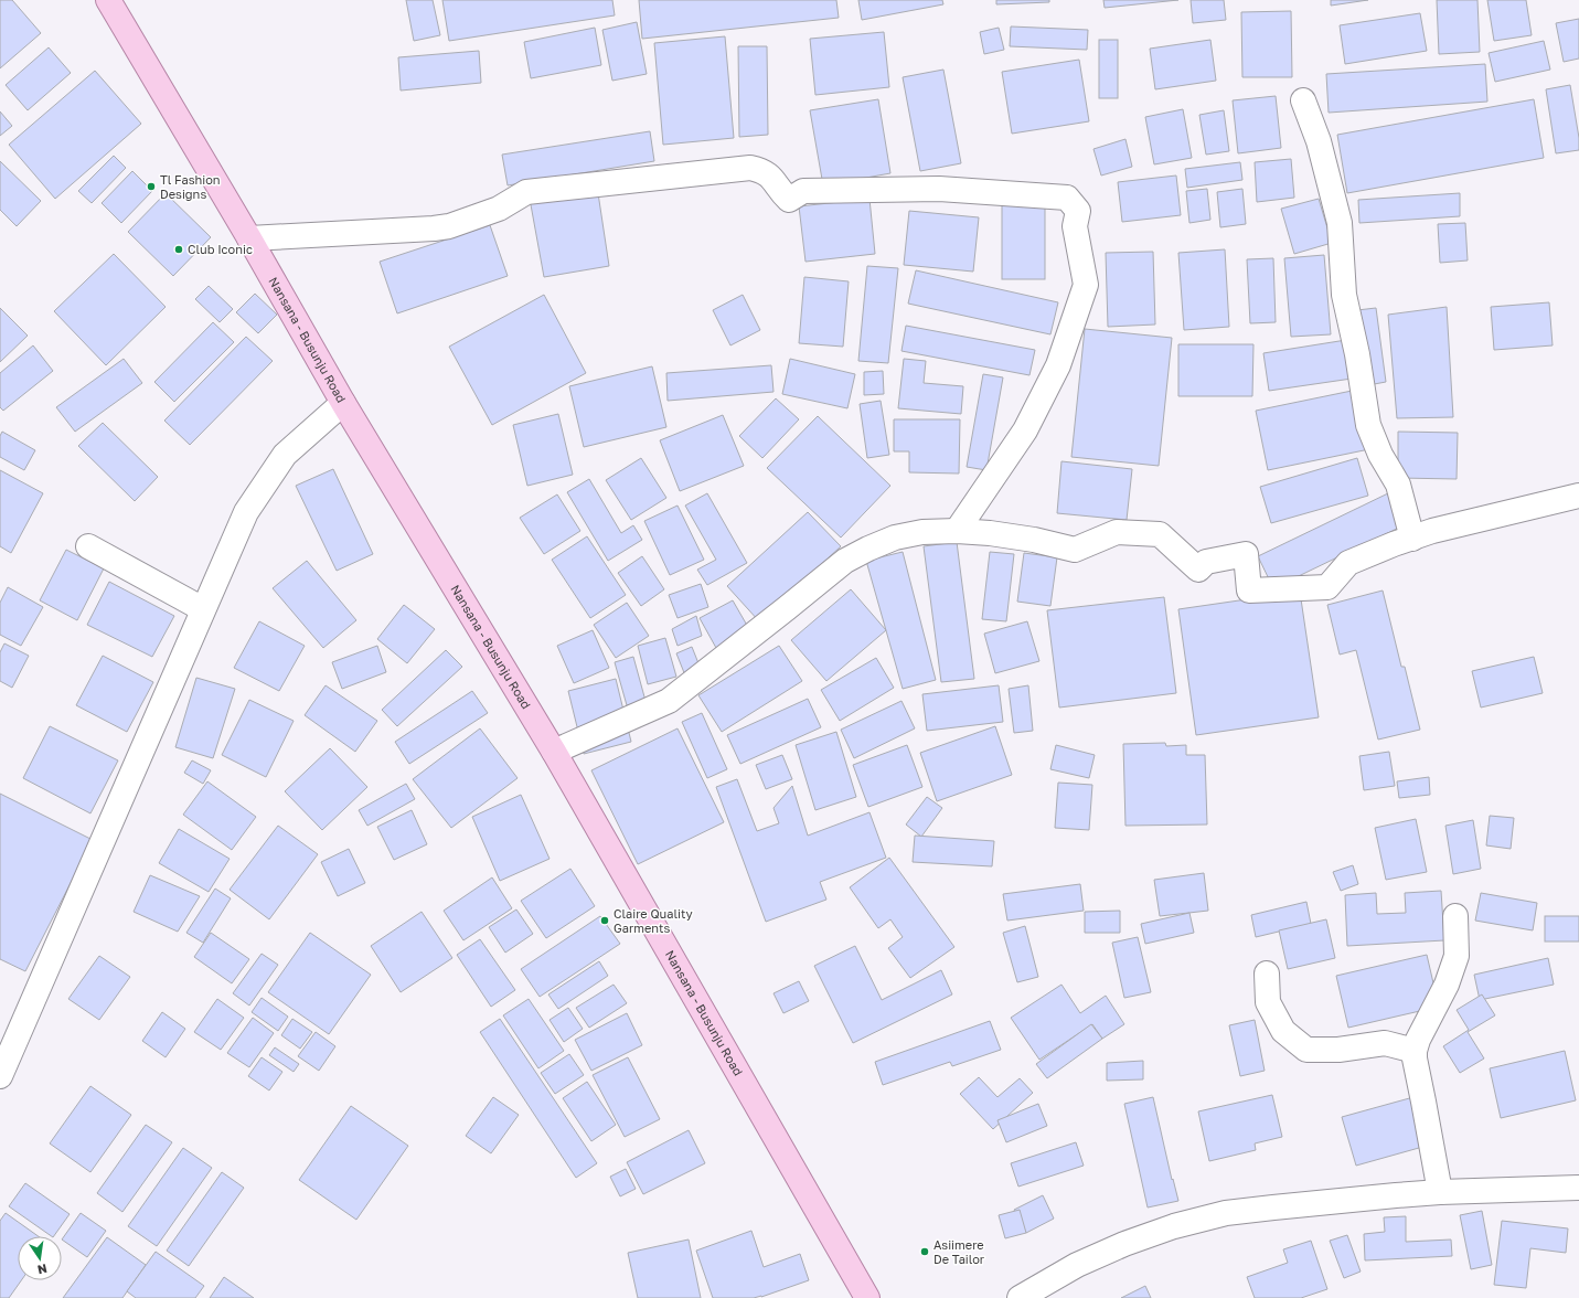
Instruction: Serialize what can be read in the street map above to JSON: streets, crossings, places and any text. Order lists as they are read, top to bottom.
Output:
{
  "streets": {
    "main road": ["Nansana - Busunju Road"]
  },
  "places": [
    "Tl Fashion Designs",
    "Club Iconic",
    "Claire Quality Garments",
    "Asiimere De Tailor"
  ],
  "north": "bottom"
}
